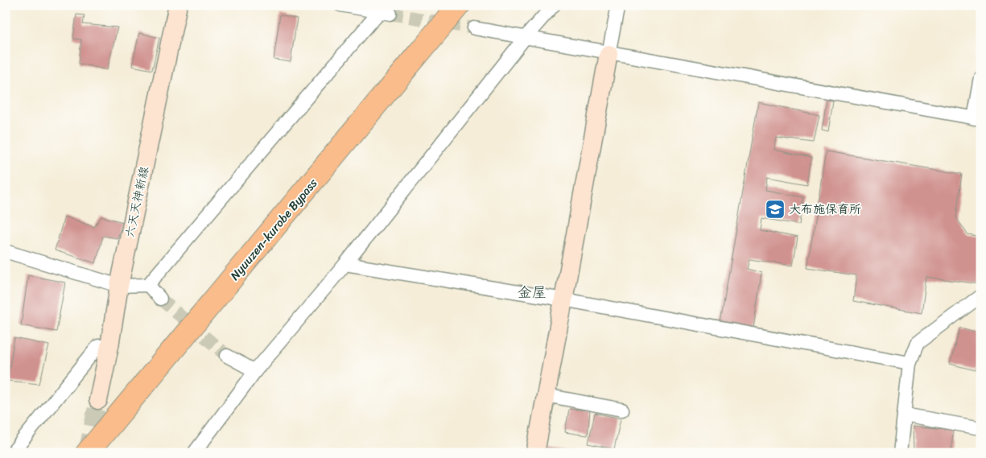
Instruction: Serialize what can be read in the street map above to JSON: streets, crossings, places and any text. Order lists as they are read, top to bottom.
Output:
{
  "streets": {
    "highway": ["Nyuuzen-kurobe Bypass"],
    "street": ["六天天神新線"]
  },
  "districts": ["金屋"],
  "places": {
    "school or university": ["大布施保育所"]
  }
}
